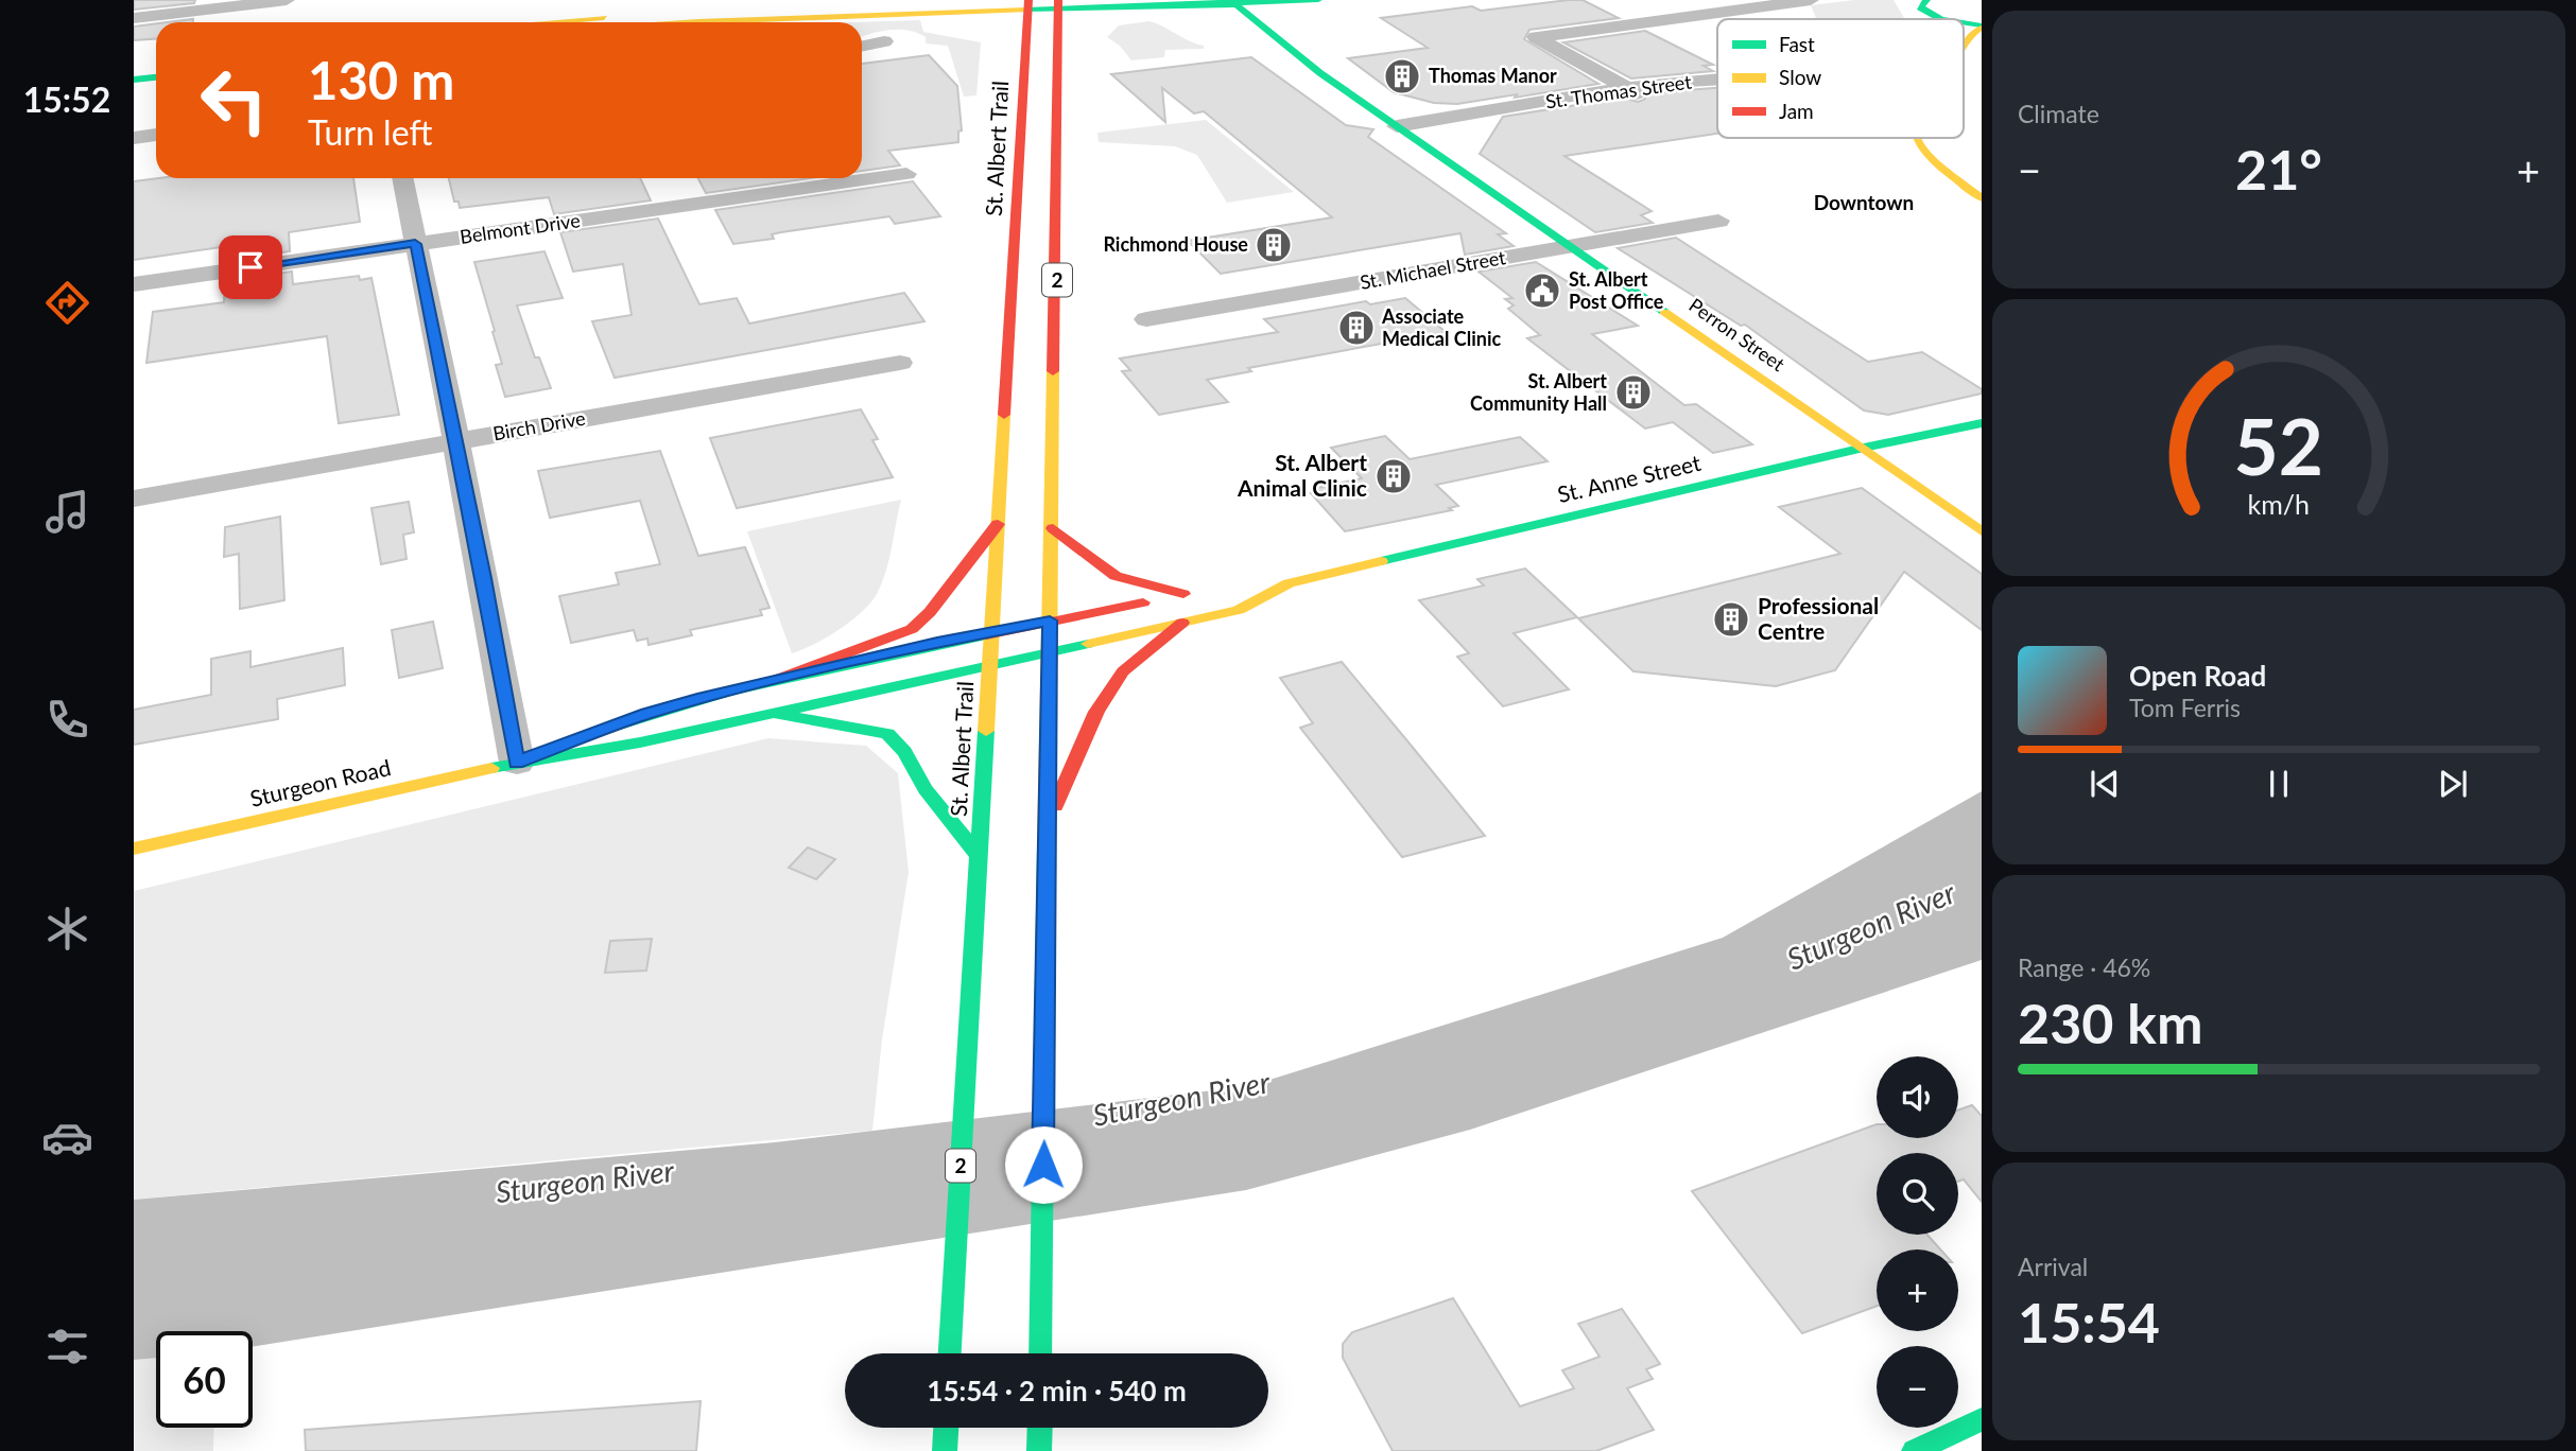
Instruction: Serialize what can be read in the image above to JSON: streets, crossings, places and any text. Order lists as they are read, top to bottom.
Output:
{
  "streets": {
    "main road": [
      "St. Albert Trail",
      "2",
      "Perron Street",
      "St. Anne Street",
      "Sturgeon Road"
    ],
    "street": [
      "St. Thomas Street",
      "Belmont Drive",
      "St. Michael Street",
      "Birch Drive"
    ]
  },
  "crossings": [
    ["St. Thomas Street", "Perron Street"],
    ["St. Albert Trail", "St. Anne Street"],
    ["St. Albert Trail", "Sturgeon Road"],
    ["St. Michael Street", "Perron Street"],
    ["2", "St. Anne Street"],
    ["2", "Sturgeon Road"],
    ["Perron Street", "St. Anne Street"],
    ["St. Anne Street", "Sturgeon Road"]
  ],
  "districts": ["Downtown"],
  "water": ["Sturgeon River"],
  "places": {
    "building": [
      "Thomas Manor",
      "Richmond House",
      "Associate Medical Clinic",
      "St. Albert Community Hall",
      "St. Albert Animal Clinic",
      "Professional Centre"
    ],
    "public building": ["St. Albert Post Office"]
  },
  "legend": ["Fast", "Slow", "Jam"],
  "page": {
    "tabs": "15:52",
    "tile": [
      "Climate",
      ["Range · 46%", "230 km"],
      ["Arrival", "15:54"]
    ],
    "turn": ["130 m", "Turn left"],
    "heat": ["−", "21°", "+"],
    "song": ["Open Road", "Tom Ferris"],
    "map_buttons": ["+", "−"],
    "limit": "60",
    "trip": "15:54 · 2 min · 540 m",
    "gauge": ["52", "km/h"]
  }
}
